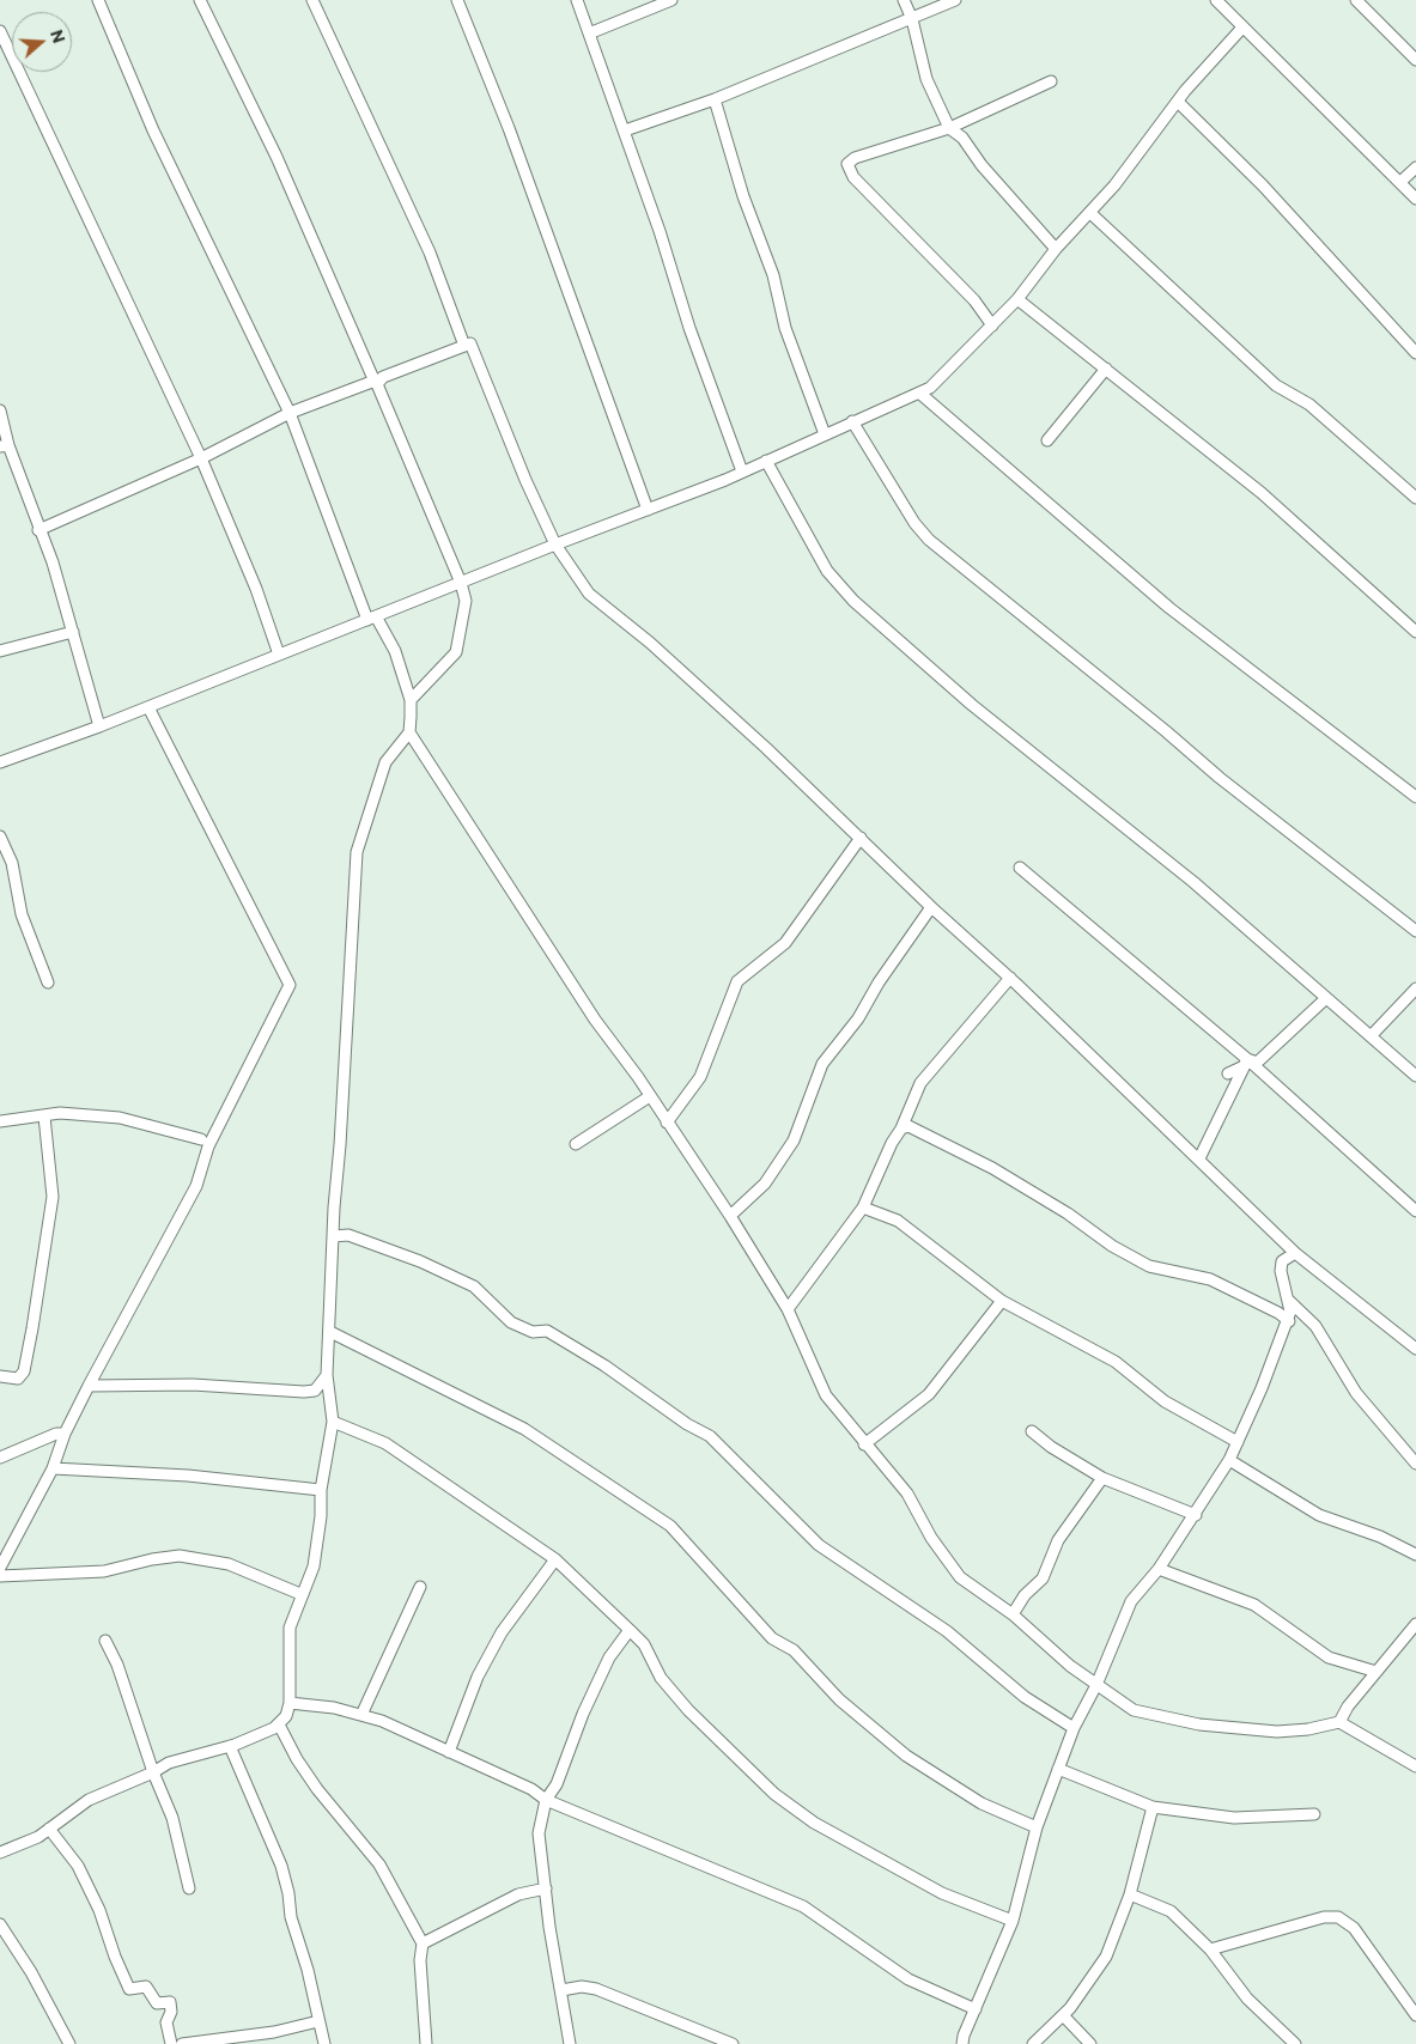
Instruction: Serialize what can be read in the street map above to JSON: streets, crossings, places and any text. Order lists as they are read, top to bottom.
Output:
{
  "north": "right"
}
